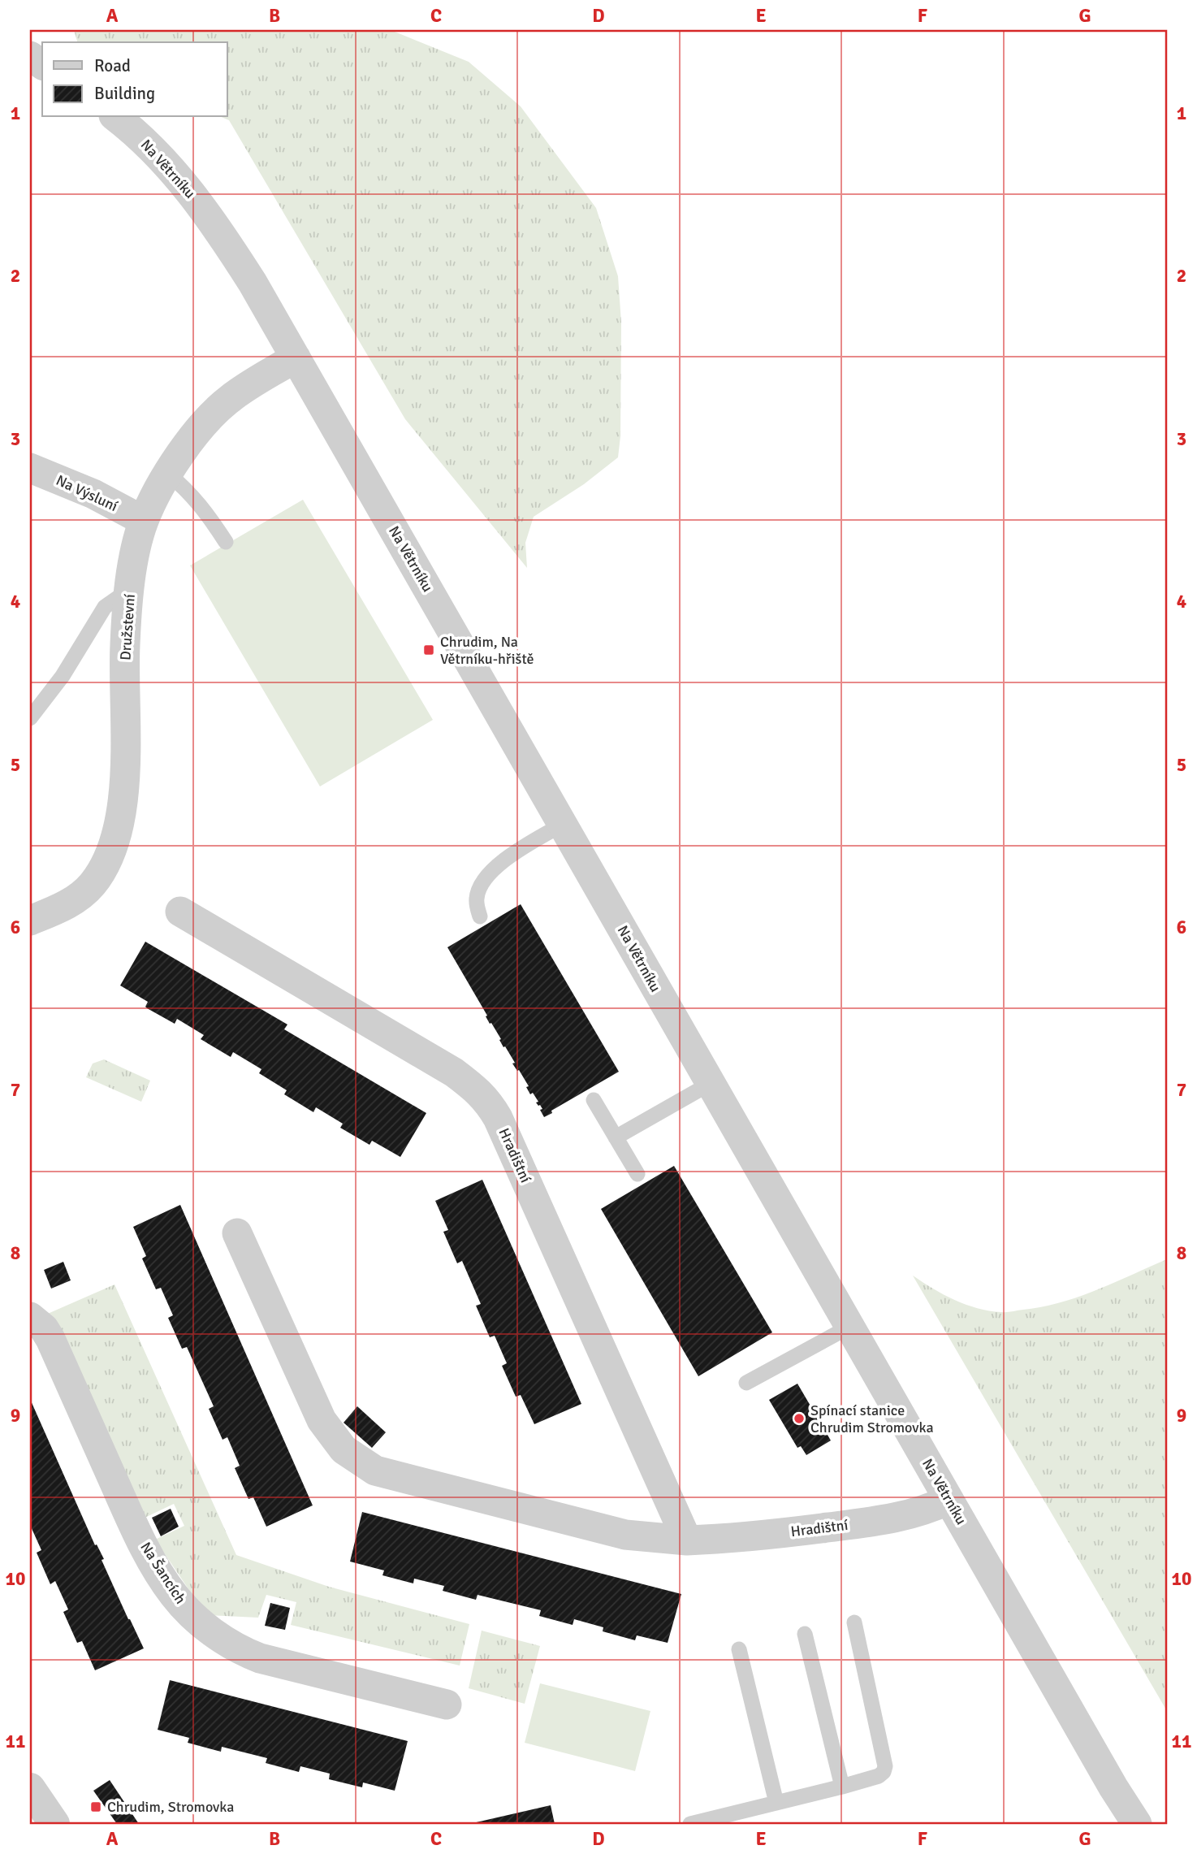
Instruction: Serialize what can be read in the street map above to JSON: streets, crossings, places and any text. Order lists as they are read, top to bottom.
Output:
{
  "streets": {
    "street": [
      "Na Větrníku",
      "Na Výsluní",
      "Družstevní",
      "Hradištní",
      "Na Šancích"
    ]
  },
  "crossings": [
    ["Na Větrníku", "Družstevní"],
    ["Na Větrníku", "Hradištní"],
    ["Na Výsluní", "Družstevní"]
  ],
  "places": {
    "transit": ["Chrudim, Na Větrníku-hřiště", "Chrudim, Stromovka"],
    "other": ["Spínací stanice Chrudim Stromovka"]
  },
  "legend": ["Road", "Building"],
  "grid": {
    "columns": [
      "A",
      "B",
      "C",
      "D",
      "E",
      "F",
      "G"
    ],
    "rows": [
      "1",
      "2",
      "3",
      "4",
      "5",
      "6",
      "7",
      "8",
      "9",
      "10",
      "11"
    ]
  }
}
